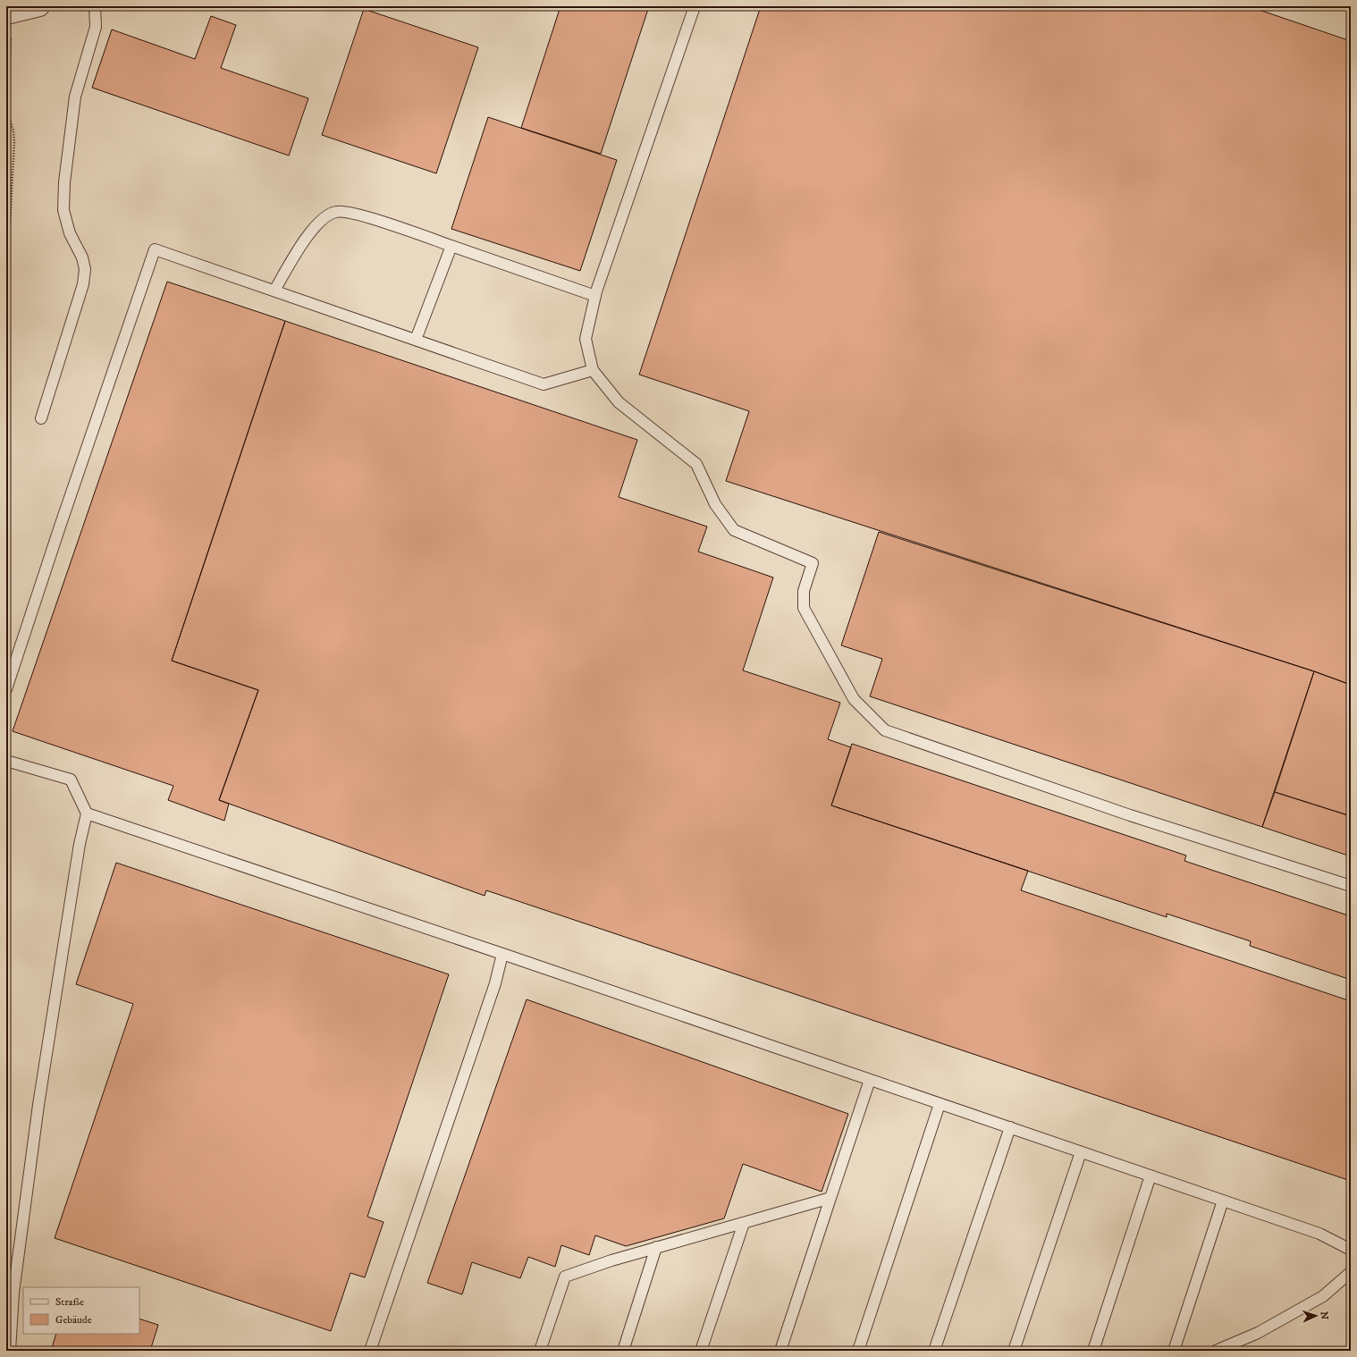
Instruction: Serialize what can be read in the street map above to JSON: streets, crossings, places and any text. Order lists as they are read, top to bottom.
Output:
{
  "legend": ["Straße", "Gebäude"],
  "north": "right"
}
